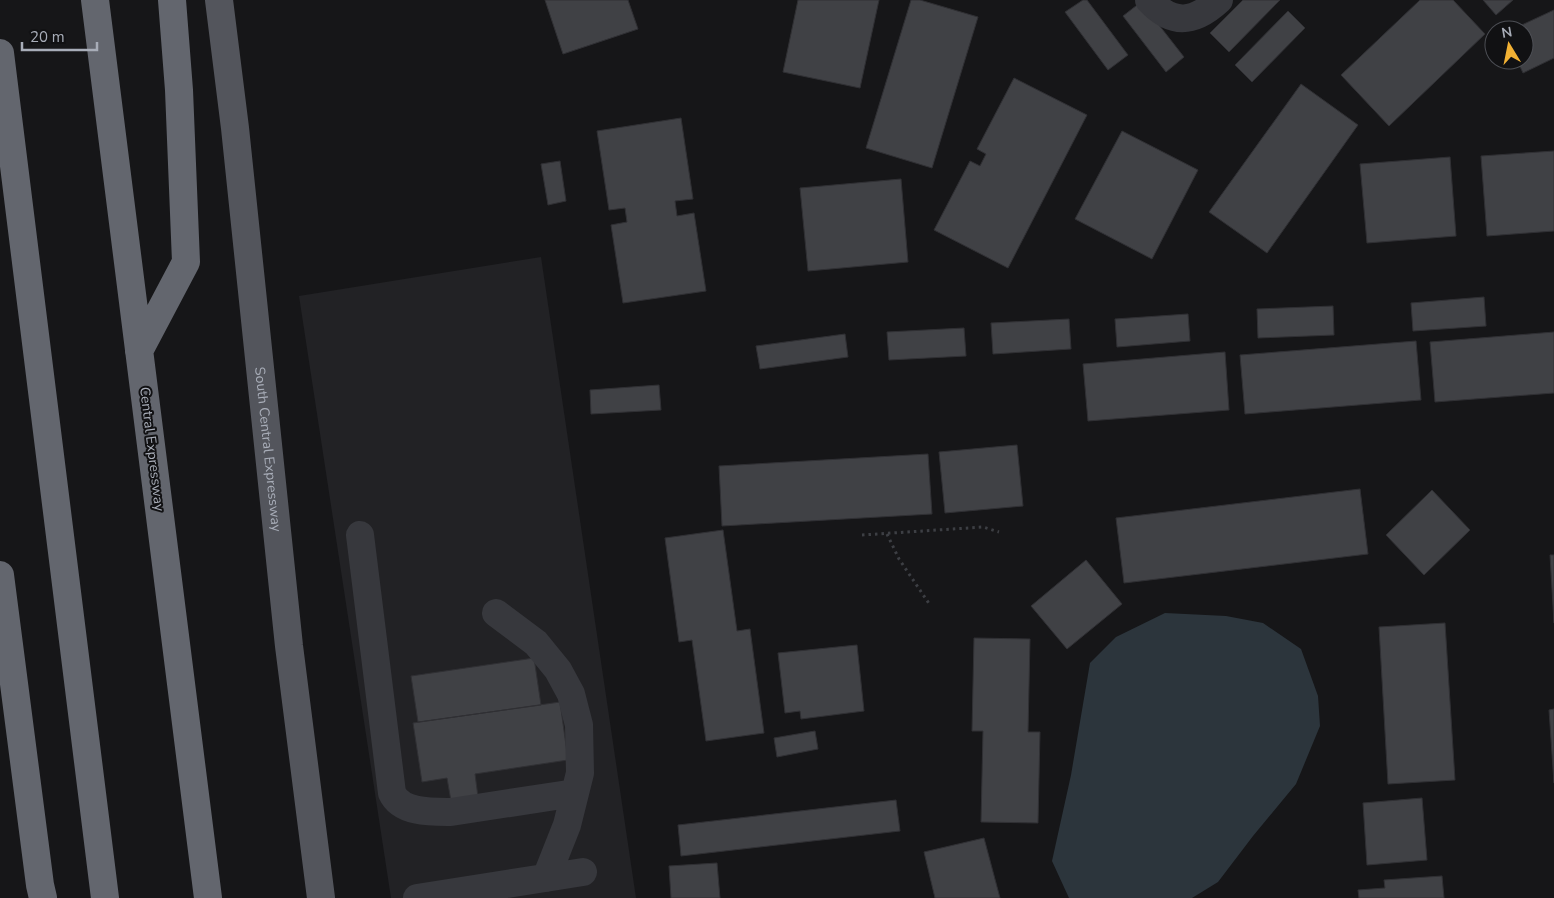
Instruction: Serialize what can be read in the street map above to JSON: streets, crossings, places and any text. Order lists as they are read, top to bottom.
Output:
{
  "streets": {
    "highway": ["Central Expressway"],
    "main road": ["South Central Expressway"]
  },
  "scale_bar": "20 m",
  "north": "top"
}
